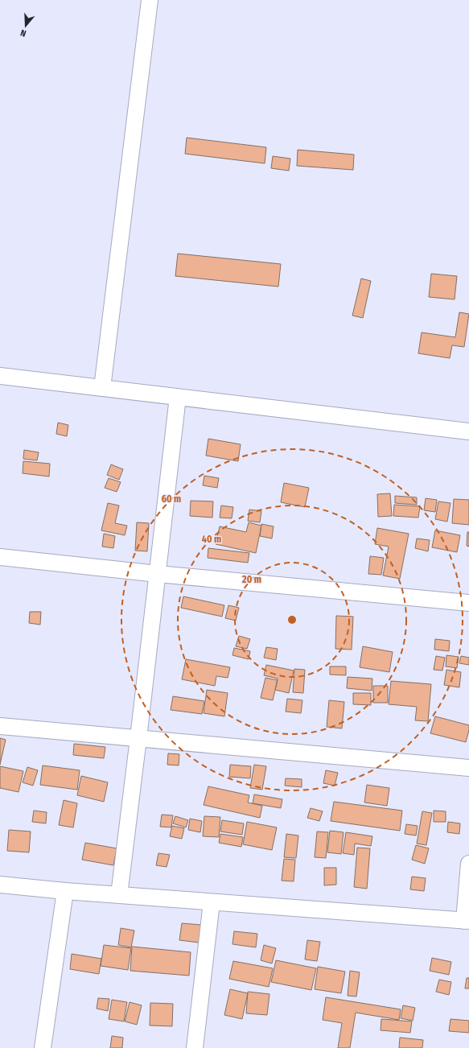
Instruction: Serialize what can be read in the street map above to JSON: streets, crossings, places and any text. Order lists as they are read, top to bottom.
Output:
{
  "north": "bottom",
  "rings": ["60 m", "40 m", "20 m"]
}
